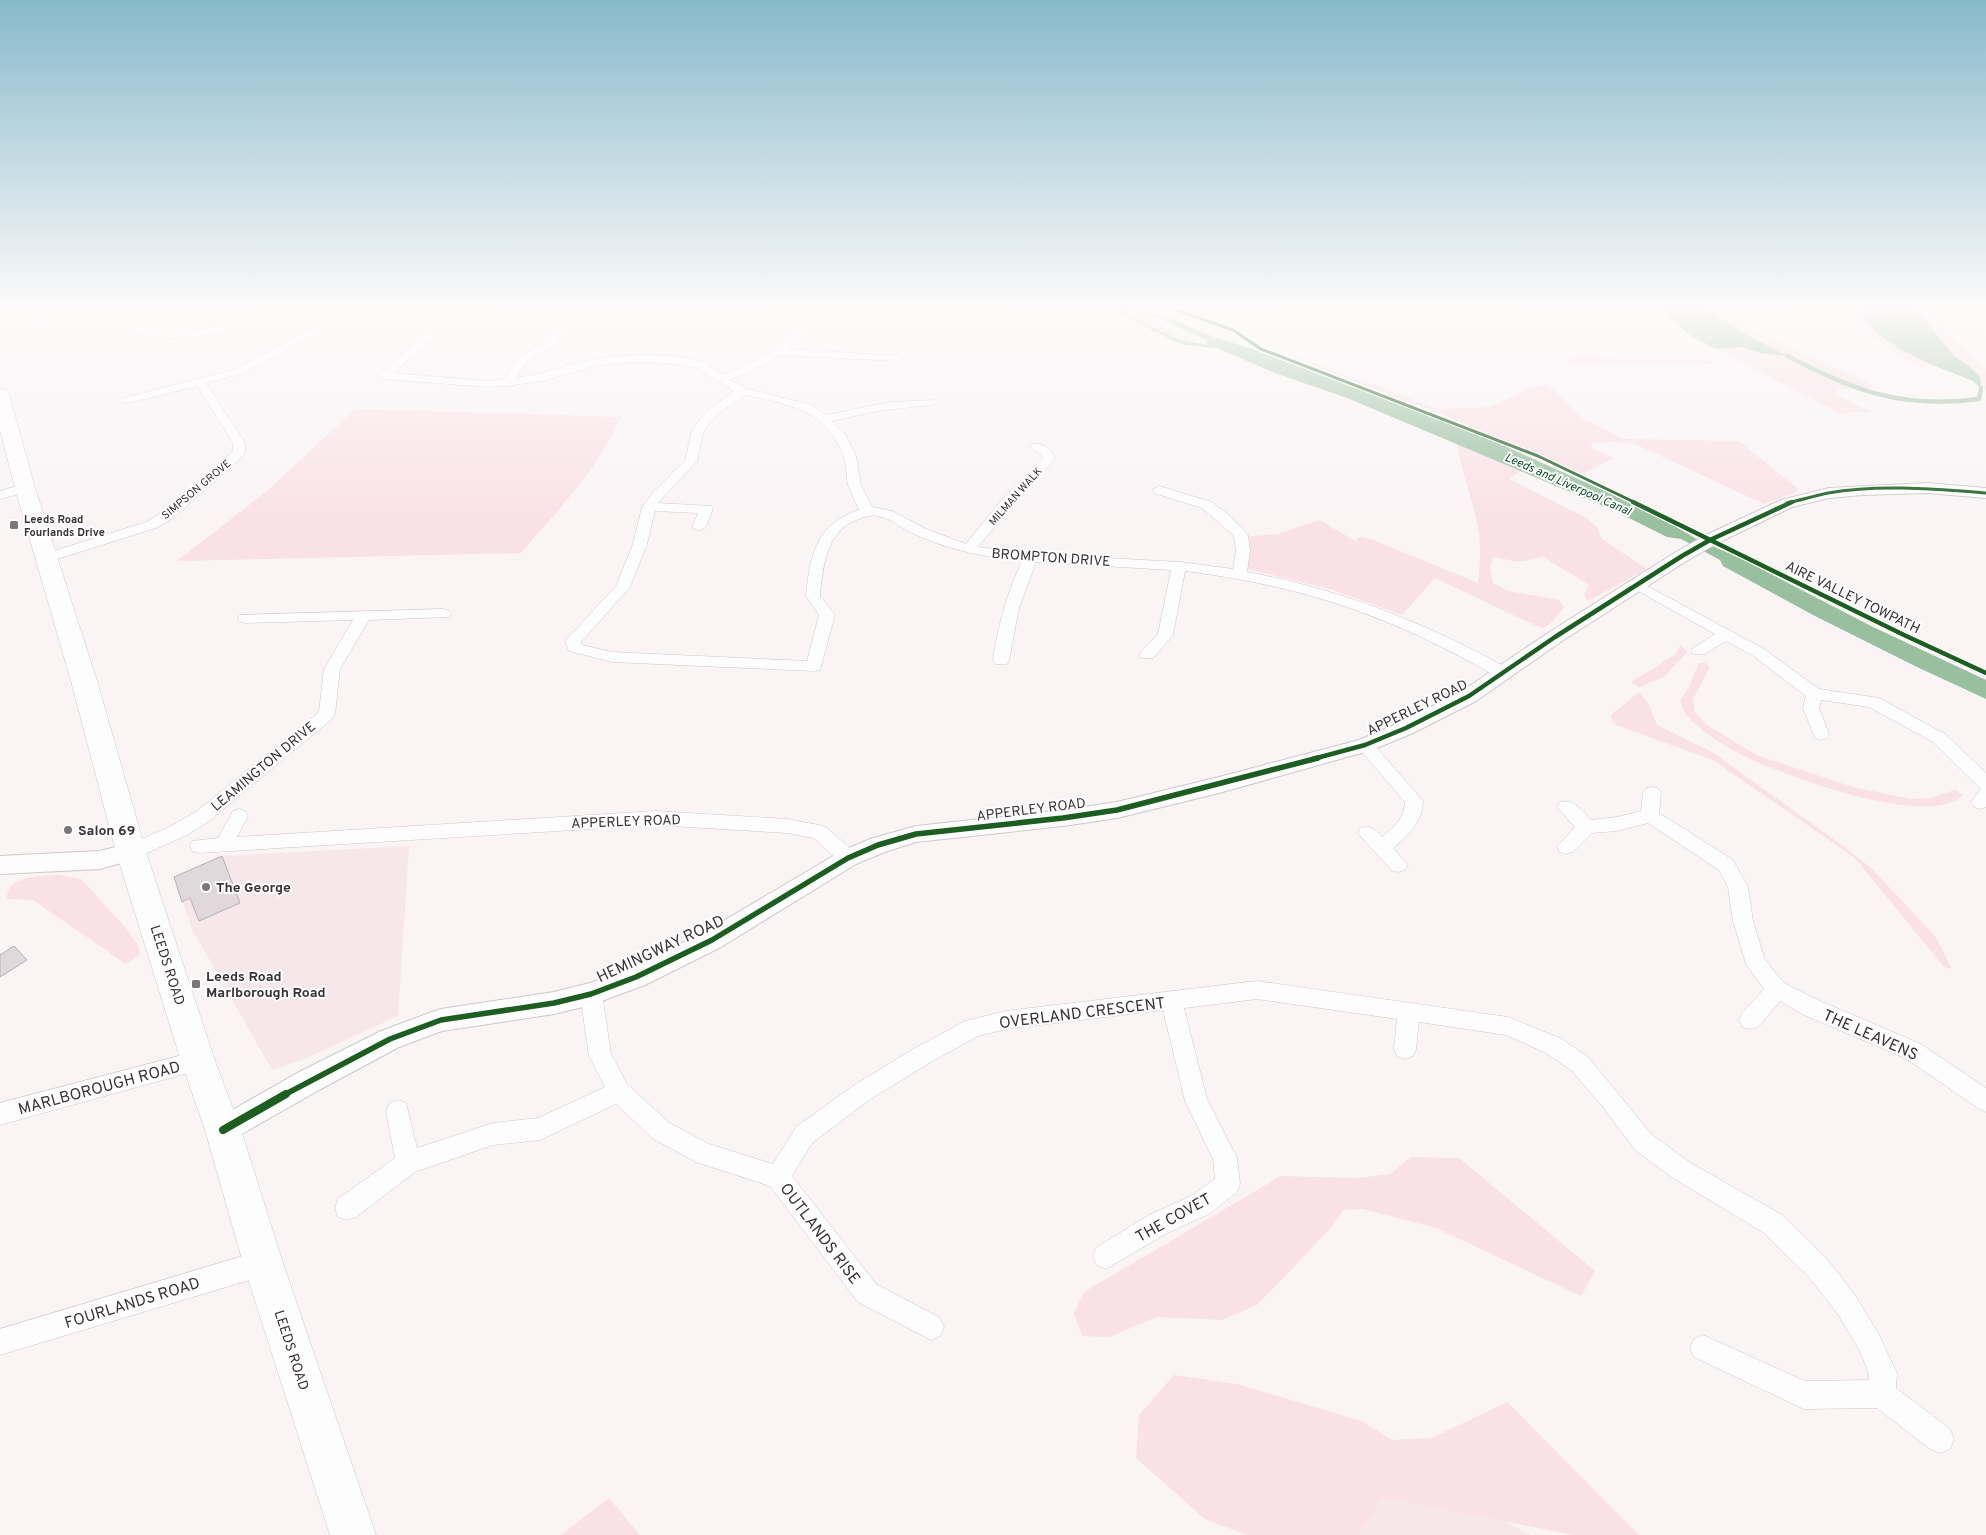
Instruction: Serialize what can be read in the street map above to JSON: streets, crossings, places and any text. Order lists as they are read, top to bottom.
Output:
{
  "streets": {
    "main road": ["LEEDS ROAD"],
    "street": [
      "SIMPSON GROVE",
      "MILMAN WALK",
      "BROMPTON DRIVE",
      "APPERLEY ROAD",
      "LEAMINGTON DRIVE",
      "HEMINGWAY ROAD",
      "OVERLAND CRESCENT",
      "THE LEAVENS",
      "MARLBOROUGH ROAD",
      "THE COVET",
      "OUTLANDS RISE",
      "FOURLANDS ROAD"
    ],
    "cycle path": ["AIRE VALLEY TOWPATH"]
  },
  "crossings": [
    ["SIMPSON GROVE", "LEEDS ROAD"],
    ["MILMAN WALK", "BROMPTON DRIVE"],
    ["BROMPTON DRIVE", "APPERLEY ROAD"],
    ["APPERLEY ROAD", "HEMINGWAY ROAD"],
    ["LEAMINGTON DRIVE", "LEEDS ROAD"],
    ["HEMINGWAY ROAD", "LEEDS ROAD"],
    ["HEMINGWAY ROAD", "OUTLANDS RISE"],
    ["LEEDS ROAD", "MARLBOROUGH ROAD"],
    ["LEEDS ROAD", "FOURLANDS ROAD"],
    ["OVERLAND CRESCENT", "THE COVET"],
    ["OVERLAND CRESCENT", "OUTLANDS RISE"]
  ],
  "water": ["Leeds and Liverpool Canal"],
  "places": {
    "transit": ["Leeds Road Fourlands Drive", "Leeds Road Marlborough Road"],
    "other": ["Salon 69", "The George"]
  }
}
